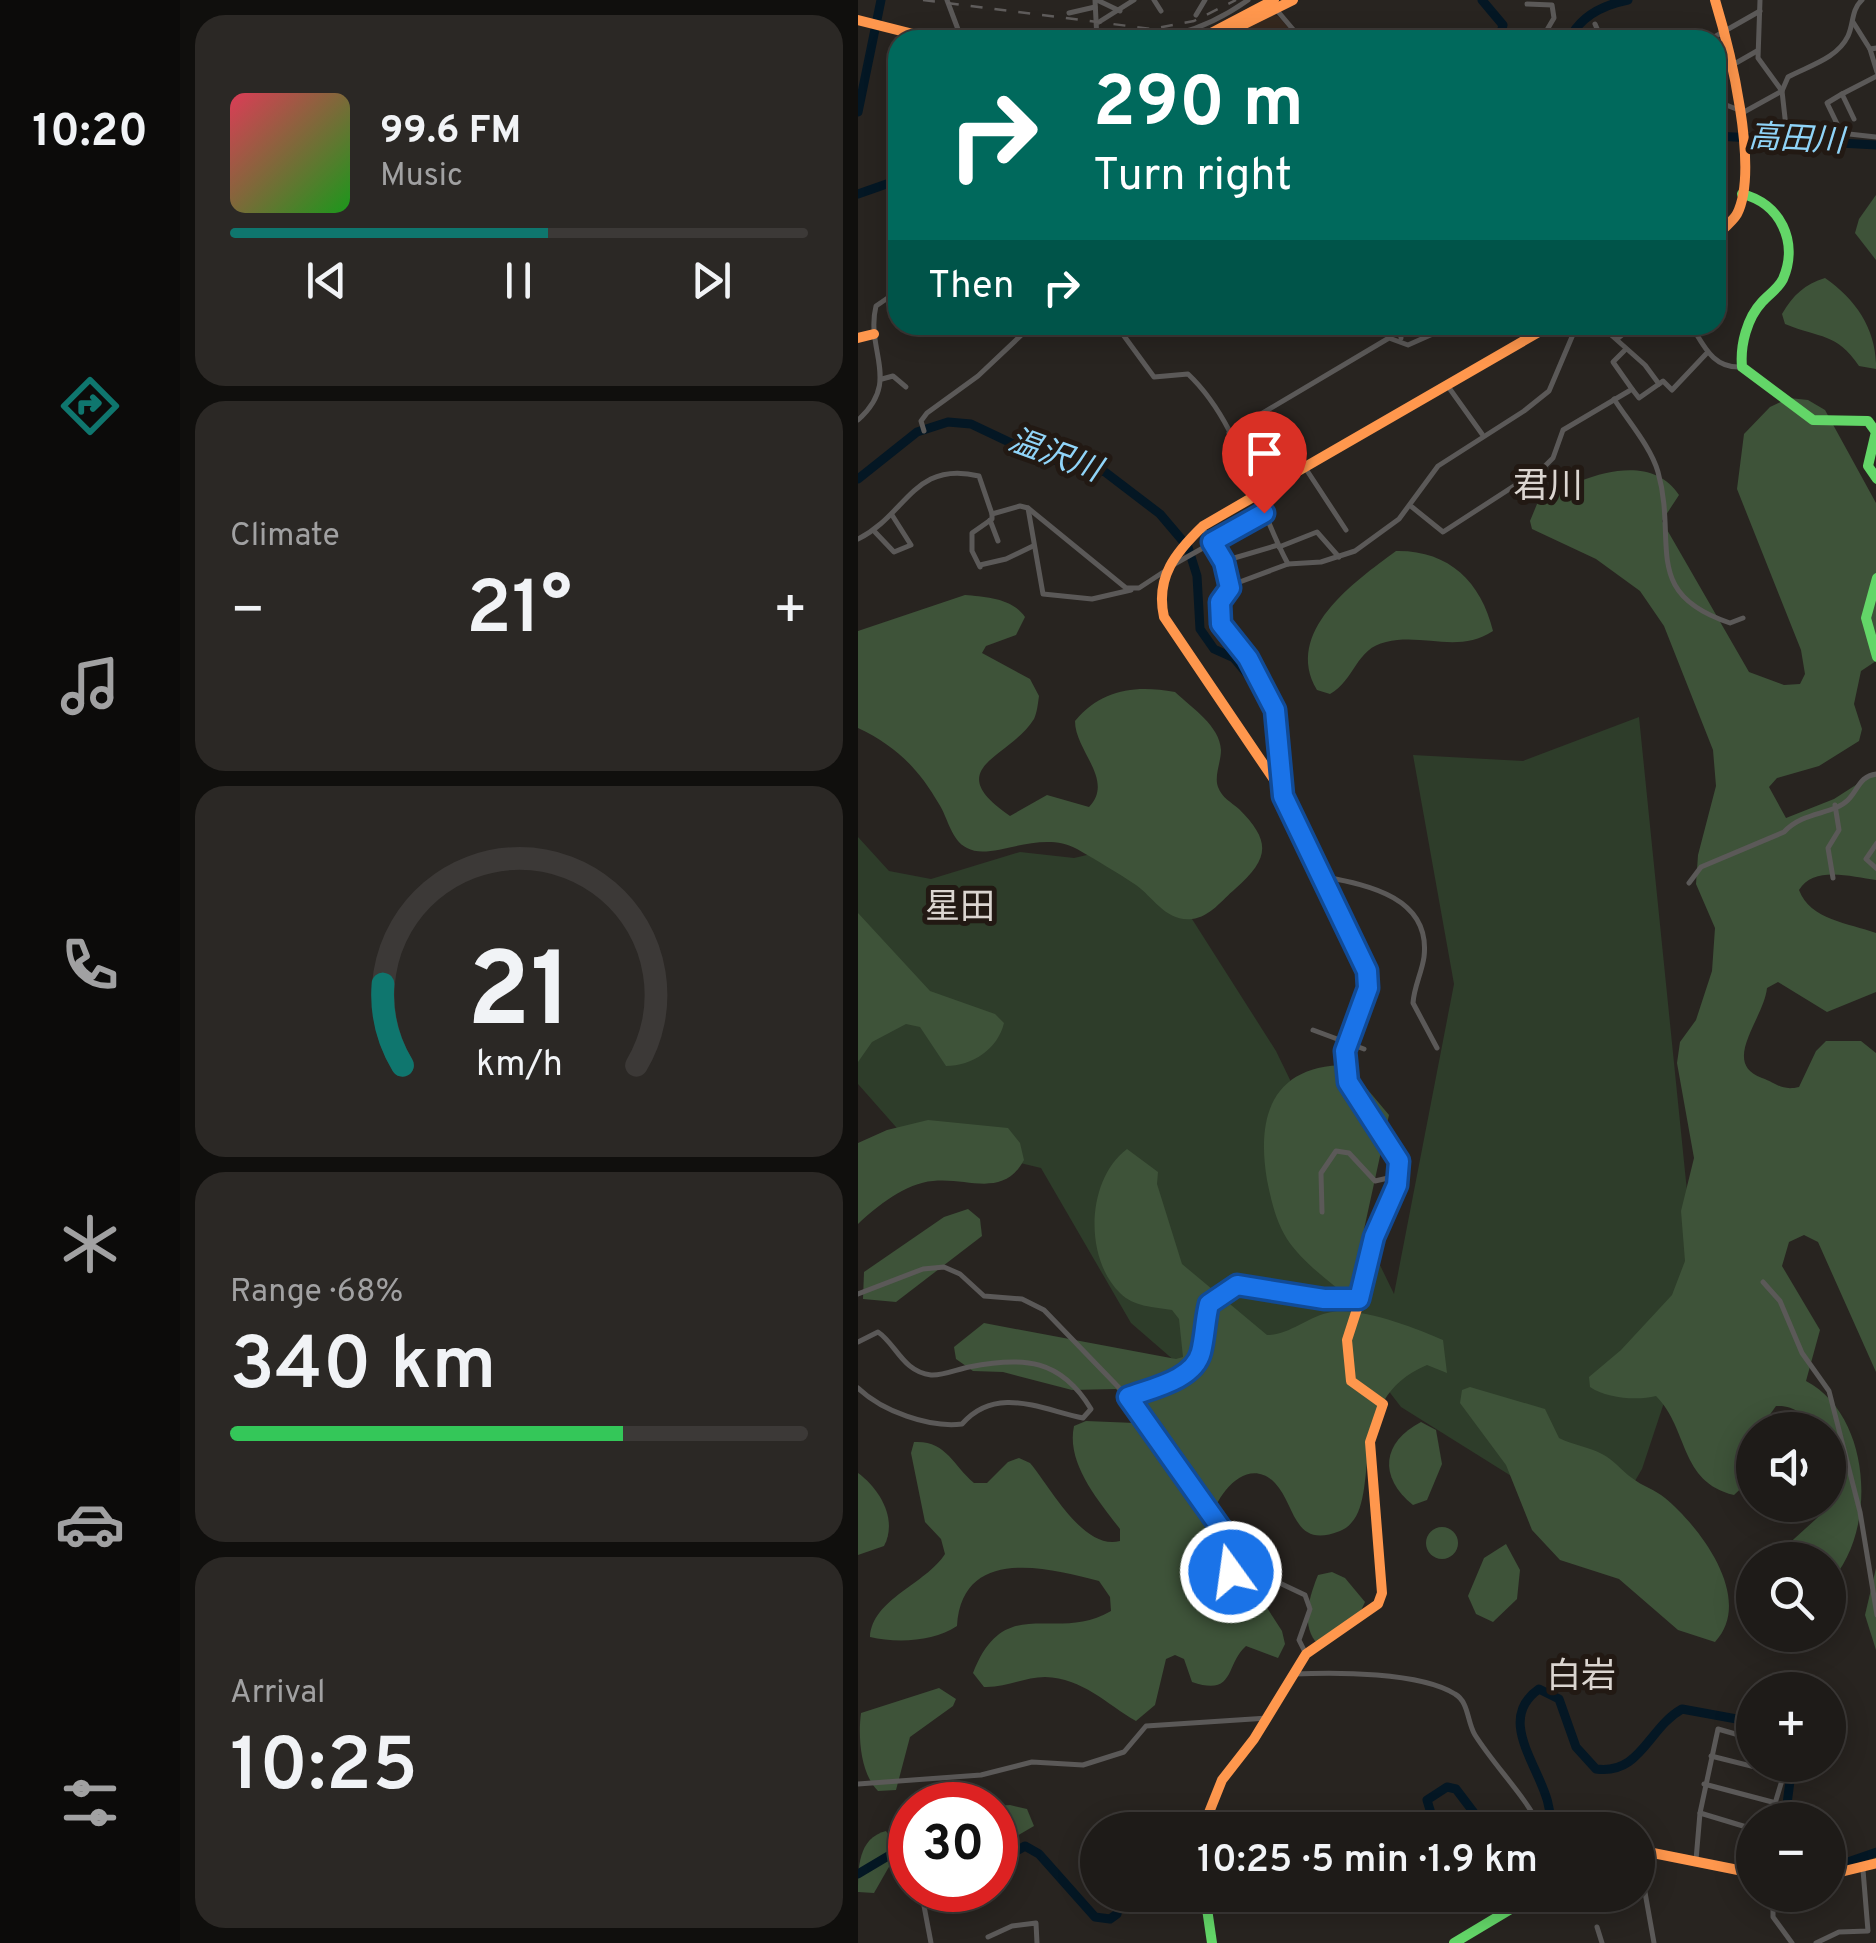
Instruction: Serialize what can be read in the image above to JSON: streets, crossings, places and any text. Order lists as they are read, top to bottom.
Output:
{
  "districts": ["君川", "星田", "白岩"],
  "water": ["高田川", "温沢川"],
  "page": {
    "tabs": "10:20",
    "turn": ["290 m", "Turn right"],
    "song": ["99.6 FM", "Music"],
    "then": "Then",
    "tile": [
      "Climate",
      ["Range · 68%", "340 km"],
      ["Arrival", "10:25"]
    ],
    "heat": ["−", "21°", "+"],
    "map_buttons": ["+", "−"],
    "limit": "30",
    "trip": "10:25 · 5 min · 1.9 km",
    "gauge": ["21", "km/h"]
  }
}
